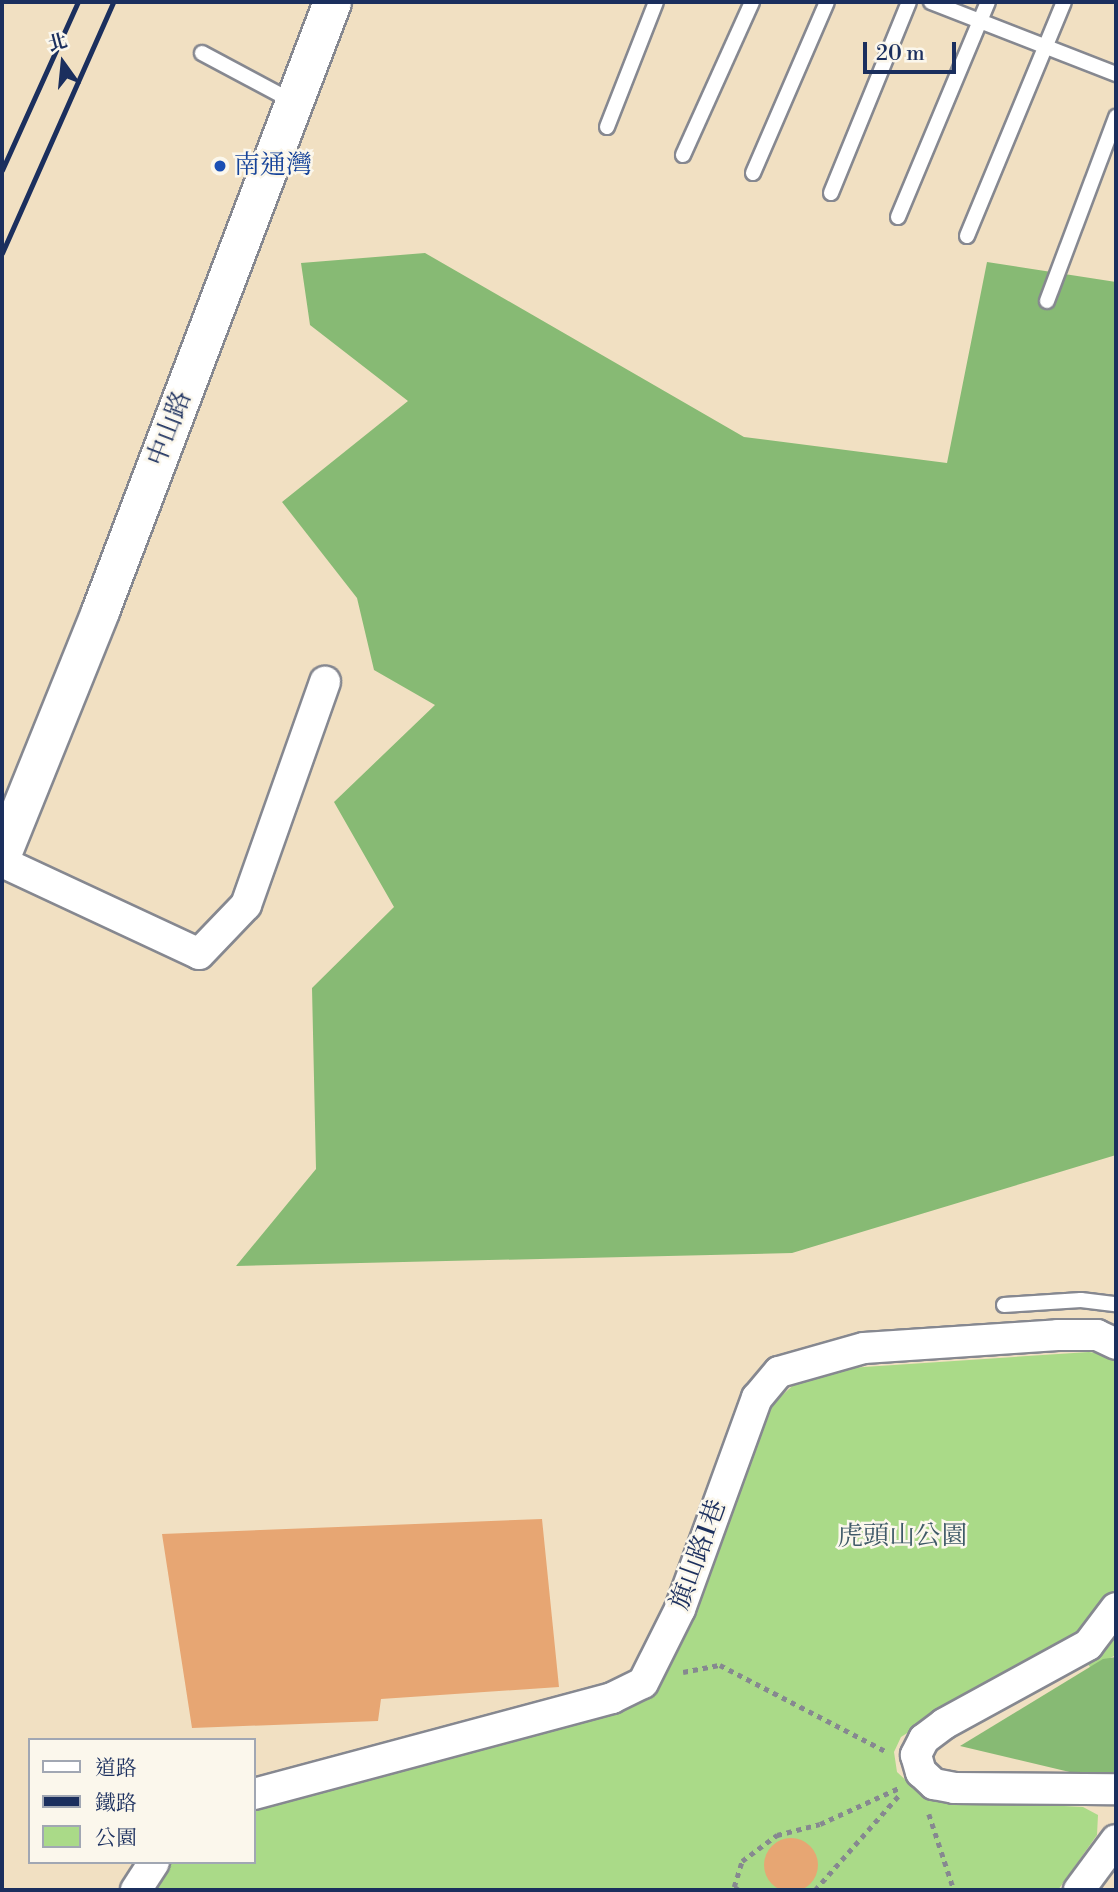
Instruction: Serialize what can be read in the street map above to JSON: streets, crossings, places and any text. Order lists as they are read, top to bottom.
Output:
{
  "streets": {
    "street": ["中山路", "旗山路1巷"]
  },
  "parks": ["虎頭山公園"],
  "places": ["南通灣"],
  "legend": ["道路", "鐵路", "公園"],
  "scale_bar": "20 m",
  "north": "top"
}
